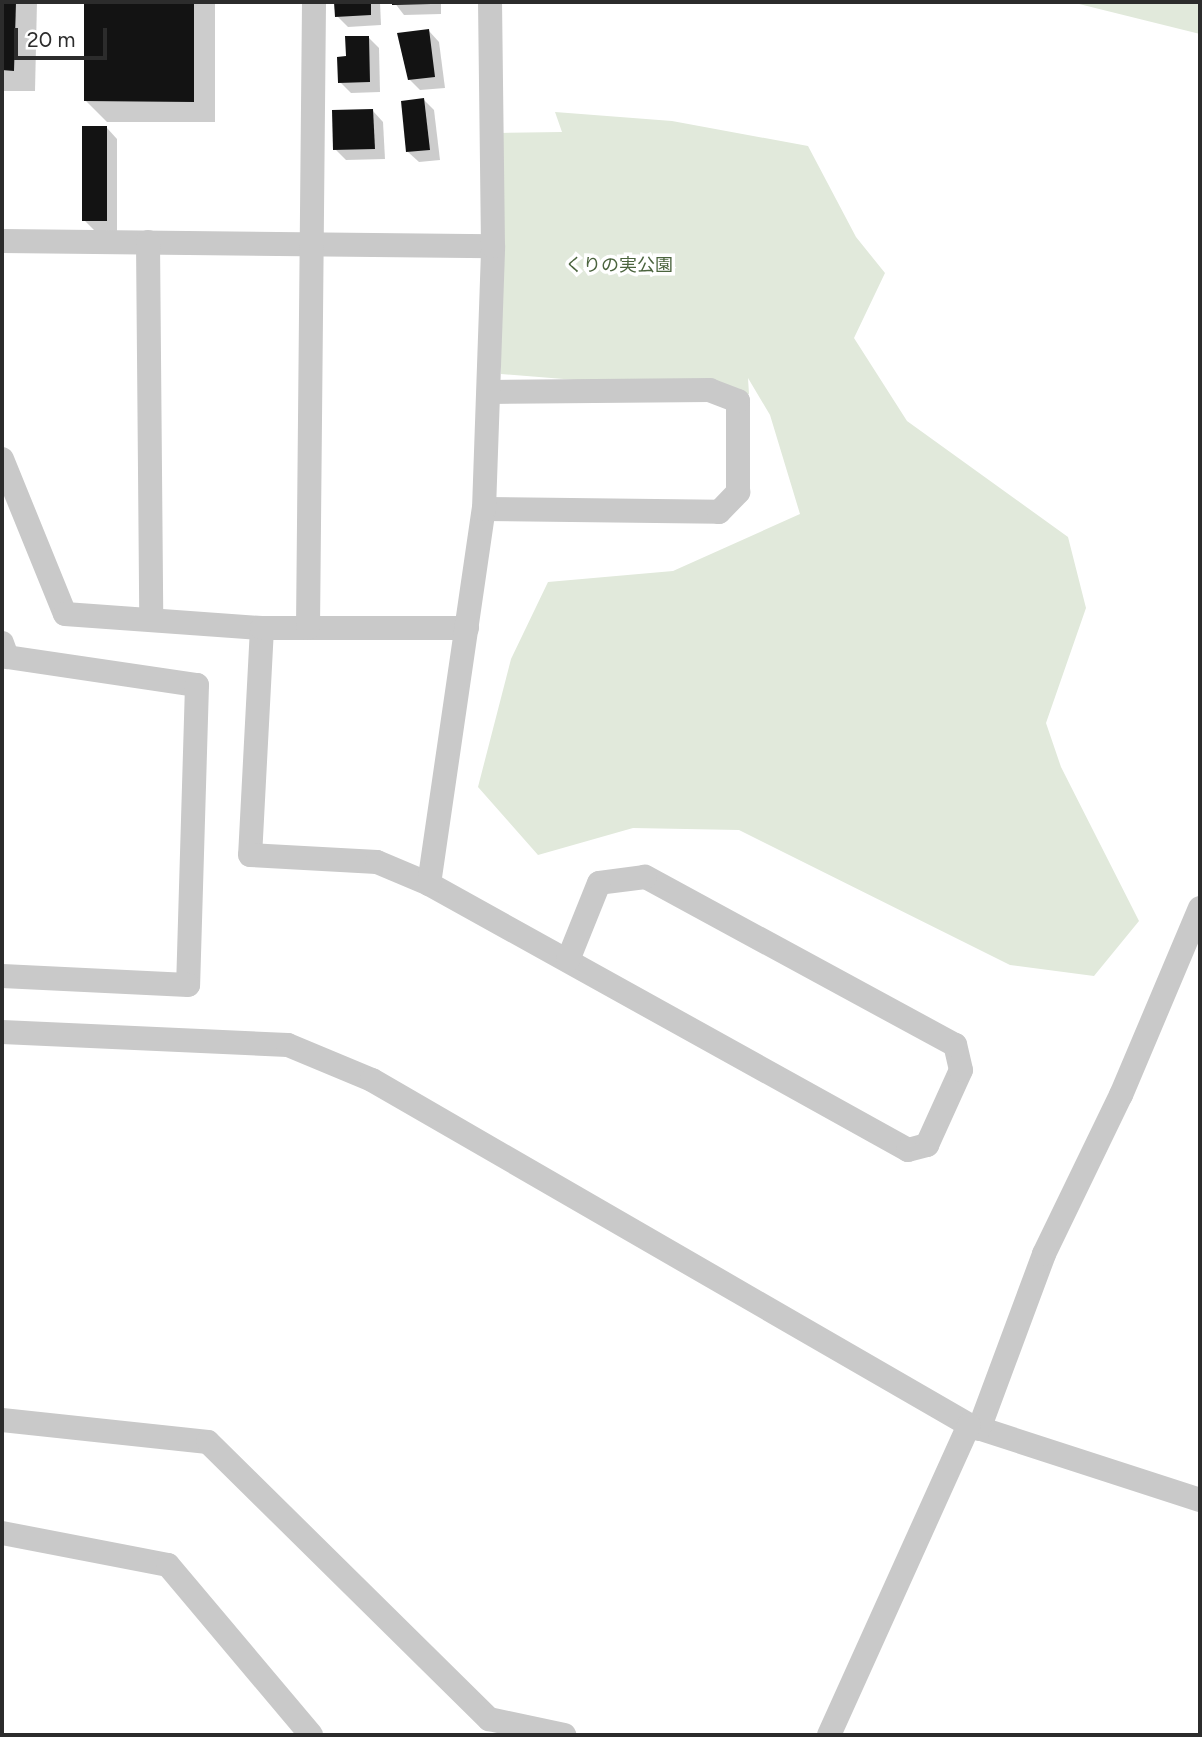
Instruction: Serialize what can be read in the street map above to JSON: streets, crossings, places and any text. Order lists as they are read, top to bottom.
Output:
{
  "parks": ["くりの実公園"],
  "scale_bar": "20 m"
}
